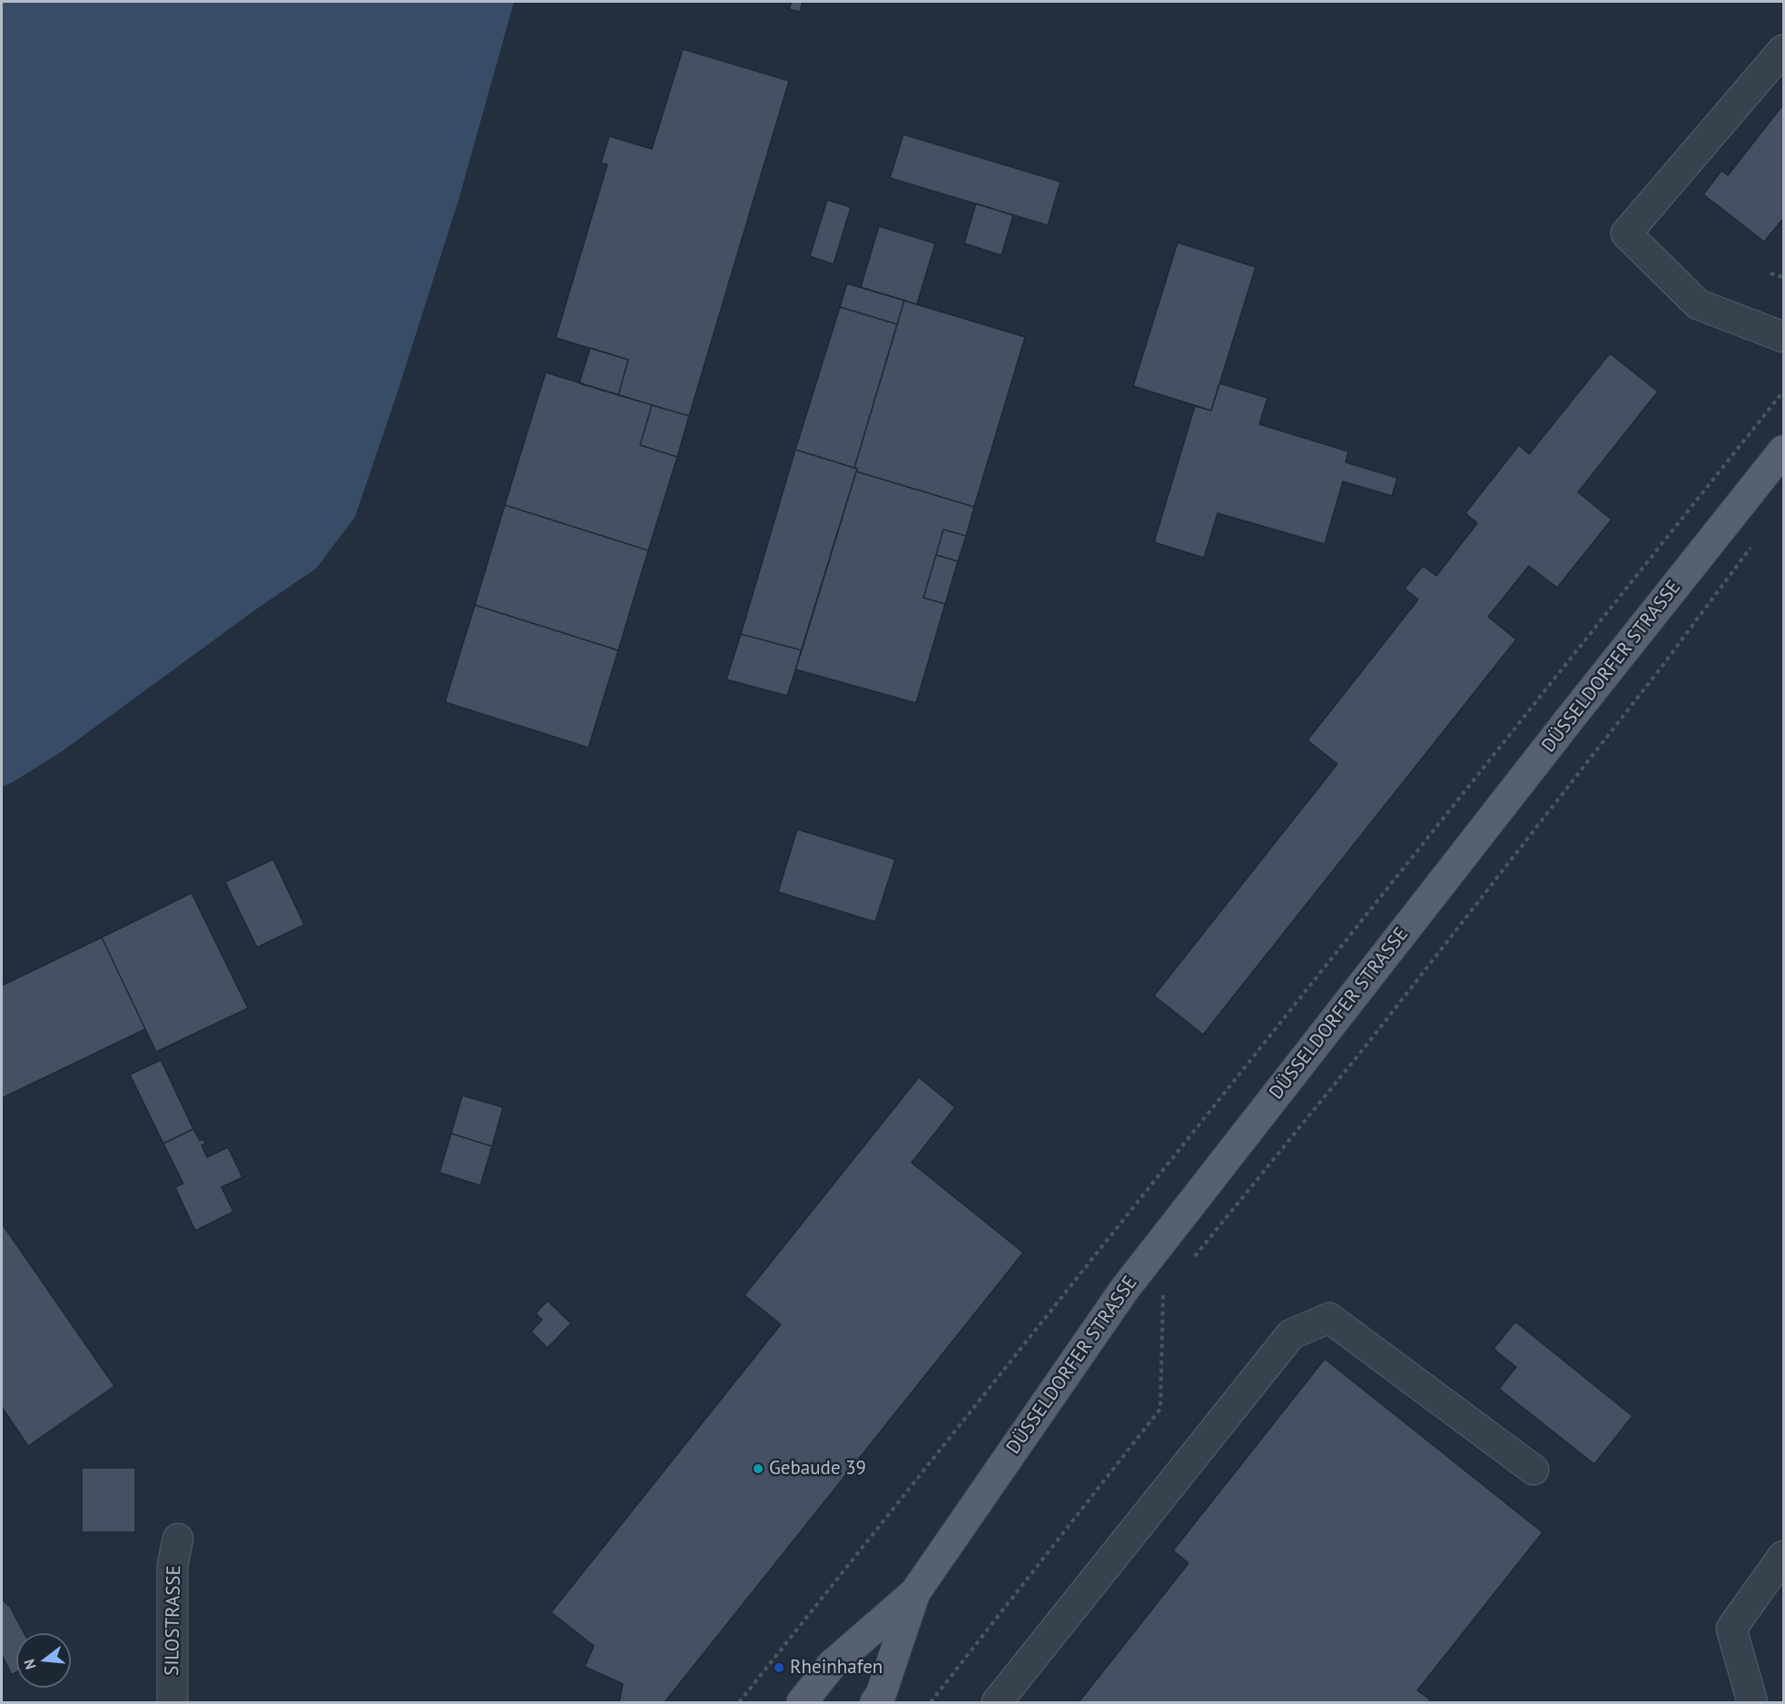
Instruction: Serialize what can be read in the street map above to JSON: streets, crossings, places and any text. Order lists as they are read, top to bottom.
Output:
{
  "streets": {
    "main road": ["DÜSSELDORFER STRASSE"],
    "street": ["SILOSTRASSE"]
  },
  "places": ["Gebaude 39", "Rheinhafen"],
  "north": "left"
}
